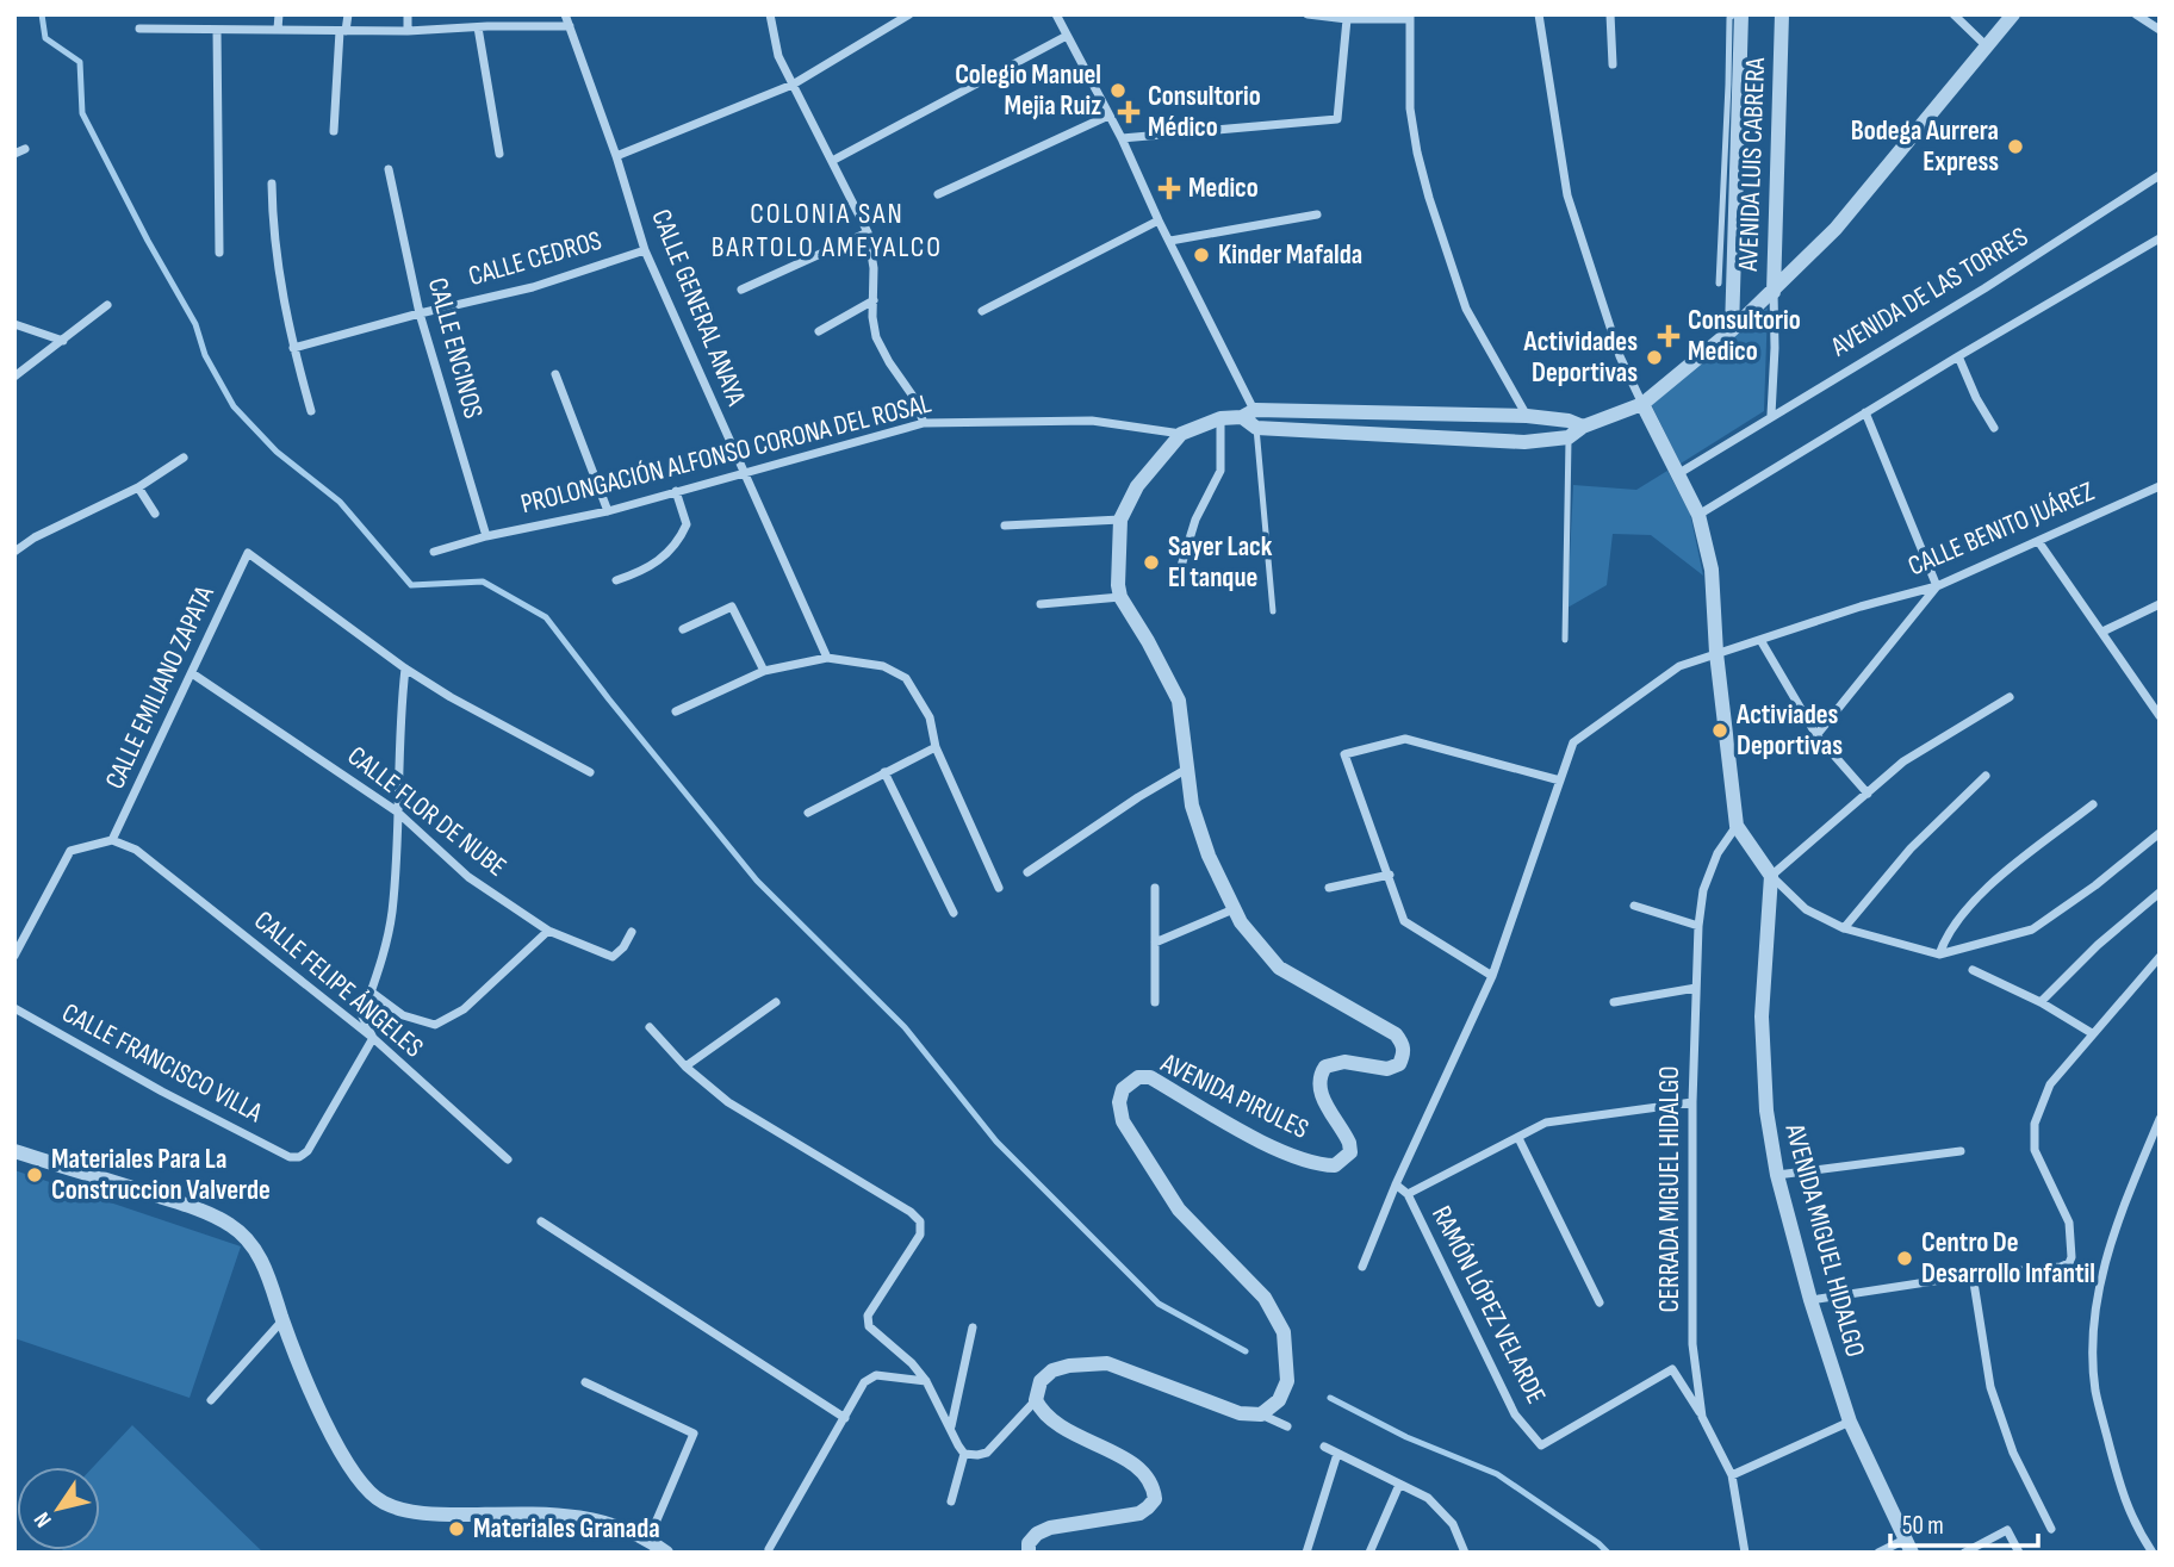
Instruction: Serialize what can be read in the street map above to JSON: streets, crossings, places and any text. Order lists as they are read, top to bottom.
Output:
{
  "streets": {
    "street": [
      "AVENIDA LUIS CABRERA",
      "CALLE CEDROS",
      "AVENIDA DE LAS TORRES",
      "CALLE GENERAL ANAYA",
      "CALLE ENCINOS",
      "PROLONGACIÓN ALFONSO CORONA DEL ROSAL",
      "CALLE BENITO JUÁREZ",
      "CALLE EMILIANO ZAPATA",
      "CALLE FLOR DE NUBE",
      "CALLE FELIPE ÁNGELES",
      "CALLE FRANCISCO VILLA",
      "AVENIDA PIRULES",
      "CERRADA MIGUEL HIDALGO",
      "AVENIDA MIGUEL HIDALGO",
      "RAMÓN LÓPEZ VELARDE"
    ]
  },
  "crossings": [
    ["AVENIDA LUIS CABRERA", "AVENIDA DE LAS TORRES"],
    ["CALLE CEDROS", "CALLE GENERAL ANAYA"],
    ["CALLE CEDROS", "CALLE ENCINOS"],
    ["CALLE GENERAL ANAYA", "PROLONGACIÓN ALFONSO CORONA DEL ROSAL"],
    ["CALLE ENCINOS", "PROLONGACIÓN ALFONSO CORONA DEL ROSAL"],
    ["PROLONGACIÓN ALFONSO CORONA DEL ROSAL", "AVENIDA PIRULES"],
    ["CALLE EMILIANO ZAPATA", "CALLE FLOR DE NUBE"],
    ["CALLE EMILIANO ZAPATA", "CALLE FELIPE ÁNGELES"],
    ["CALLE FELIPE ÁNGELES", "CALLE FRANCISCO VILLA"],
    ["CERRADA MIGUEL HIDALGO", "RAMÓN LÓPEZ VELARDE"]
  ],
  "districts": ["COLONIA SAN BARTOLO AMEYALCO"],
  "places": {
    "other": [
      "Colegio Manuel Mejia Ruiz",
      "Bodega Aurrera Express",
      "Kinder Mafalda",
      "Actividades Deportivas",
      "Sayer Lack El tanque",
      "Activiades Deportivas",
      "Materiales Para La Construccion Valverde",
      "Centro De Desarrollo Infantil",
      "Materiales Granada"
    ],
    "health": ["Consultorio Médico", "Medico", "Consultorio Medico"]
  },
  "scale_bar": "50 m",
  "north": "bottom left"
}
